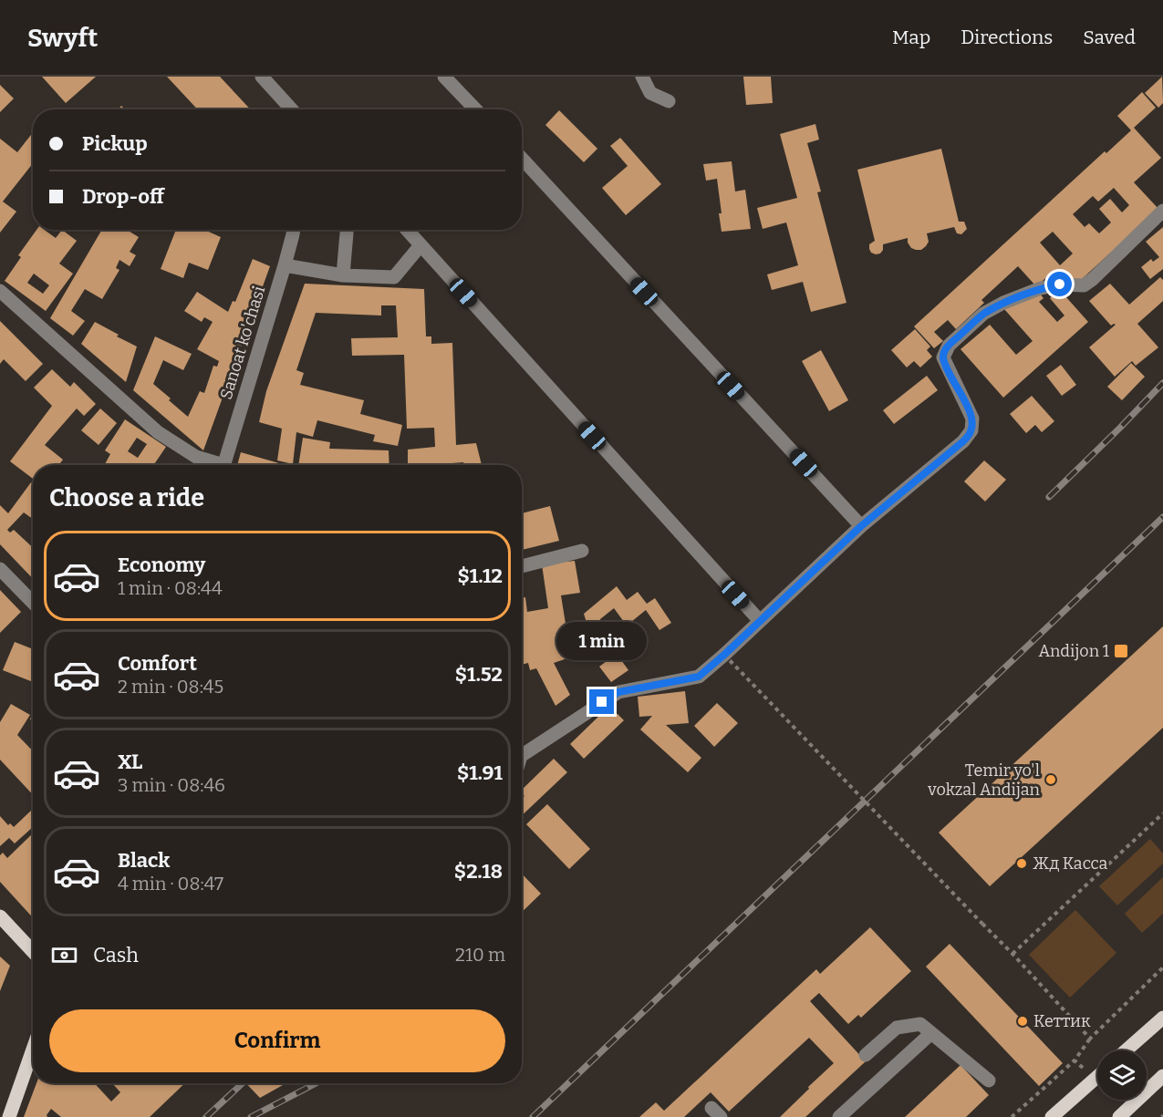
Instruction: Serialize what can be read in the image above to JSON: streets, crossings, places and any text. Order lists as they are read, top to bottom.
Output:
{
  "streets": {
    "street": ["Sanoat ko'chasi"]
  },
  "places": {
    "transit": ["Andijon 1"],
    "other": ["Temir yo'l vokzal Andijan", "Жд Касса", "Кеттик"]
  },
  "page": {
    "header": "Swyft",
    "nav": ["Map", "Directions", "Saved"],
    "banner": ["Pickup", "Drop-off"],
    "heading": "Choose a ride",
    "list": [
      {
        "name": "Economy",
        "note": "1 min · 08:44",
        "value": "$1.12"
      },
      {
        "name": "Comfort",
        "note": "2 min · 08:45",
        "value": "$1.52"
      },
      {
        "name": "XL",
        "note": "3 min · 08:46",
        "value": "$1.91"
      },
      {
        "name": "Black",
        "note": "4 min · 08:47",
        "value": "$2.18"
      }
    ],
    "bubble": "1 min",
    "pay": ["Cash", "210 m"],
    "buttons": "Confirm"
  }
}
